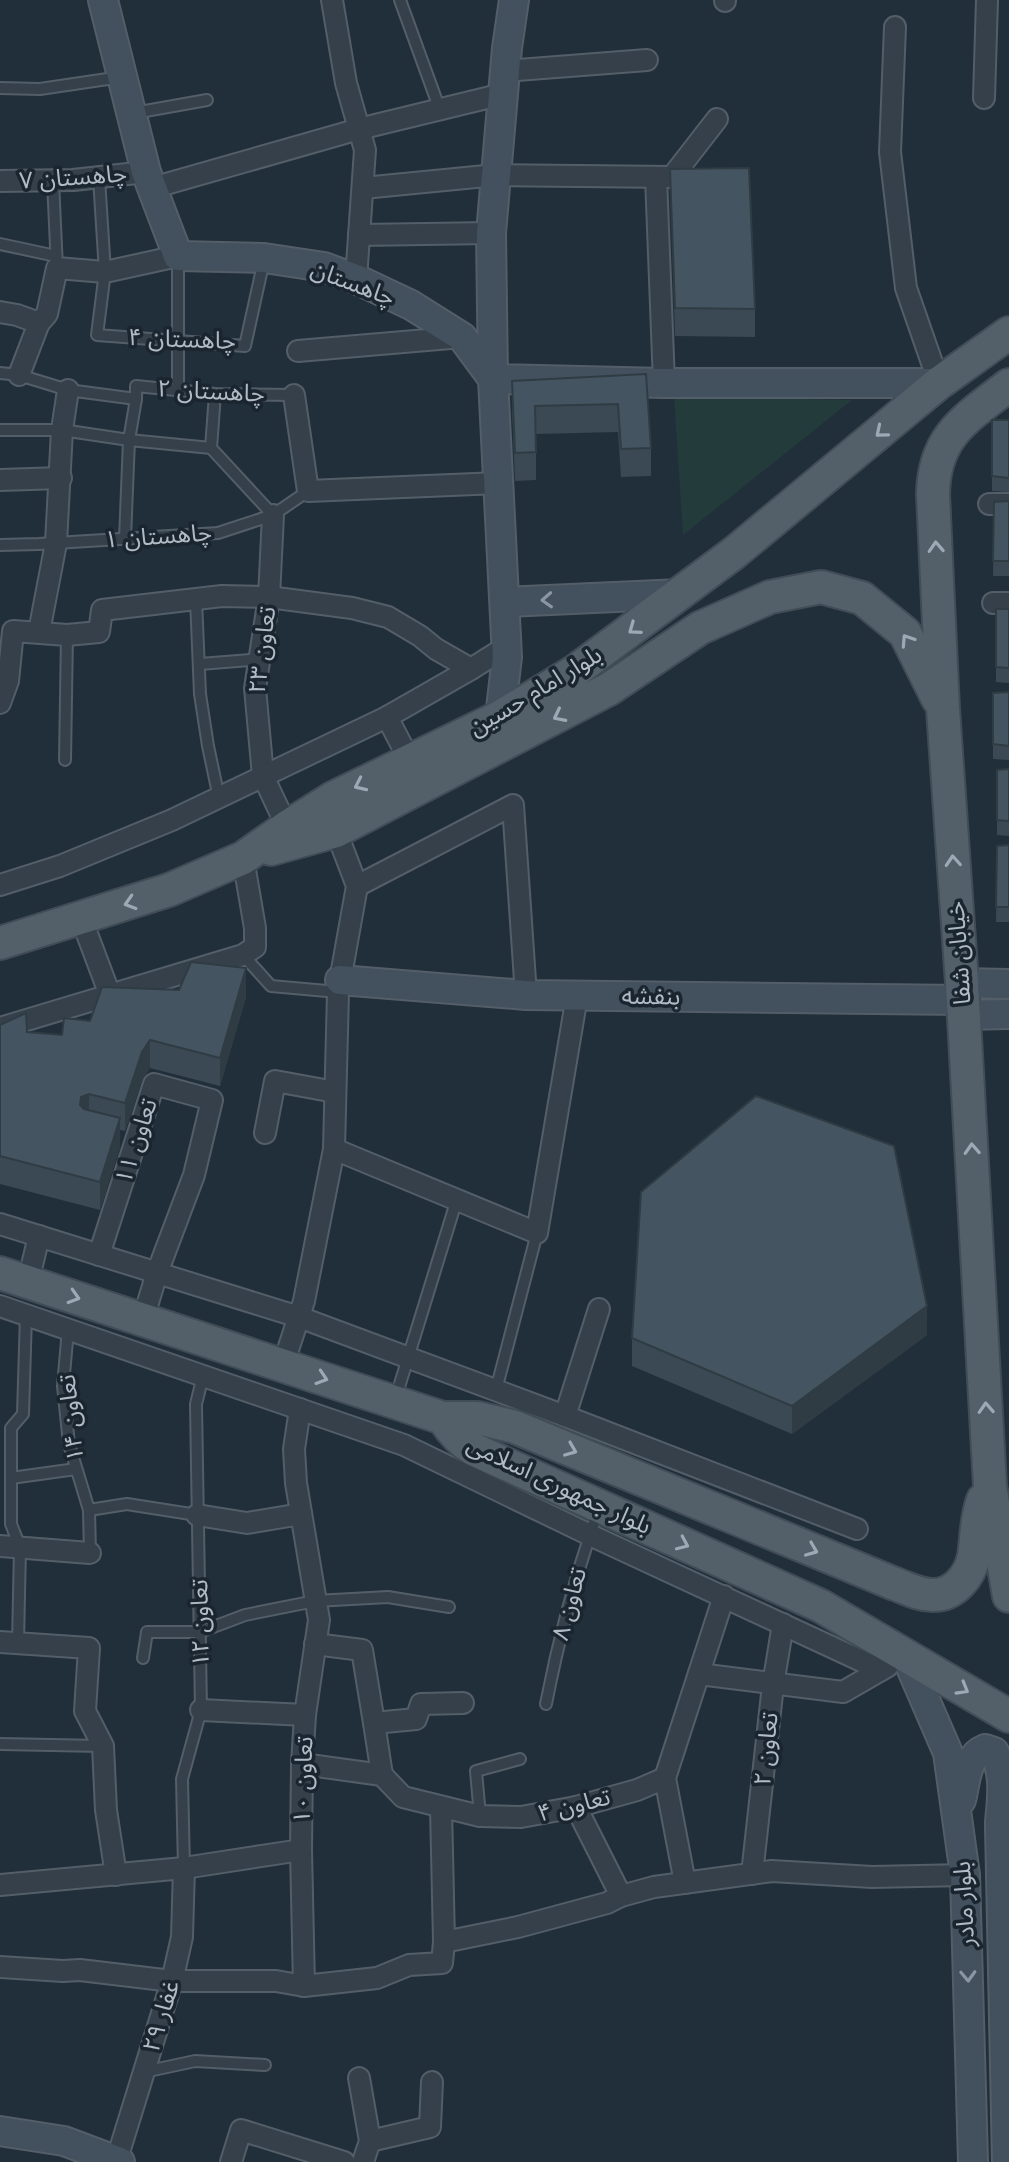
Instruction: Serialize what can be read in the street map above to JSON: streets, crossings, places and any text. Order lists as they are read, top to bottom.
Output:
{
  "streets": {
    "main road": ["بلوار امام حسین", "خیابان شفا", "بلوار جمهوری اسلامی"],
    "street": [
      "چاهستان ۷",
      "چاهستان",
      "تعاون ۲۳",
      "بنفشه",
      "تعاون ۱۱",
      "تعاون ۲",
      "تعاون ۱۰",
      "تعاون ۴",
      "بلوار مادر",
      "غفار ۲۹"
    ],
    "lane": [
      "چاهستان ۴",
      "چاهستان ۲",
      "چاهستان ۱",
      "تعاون ۱۴",
      "تعاون ۸",
      "تعاون ۱۲"
    ]
  },
  "crossings": [
    ["چاهستان", "چاهستان ۴"],
    ["چاهستان ۱", "تعاون ۲۳"],
    ["تعاون ۲۳", "بلوار امام حسین"],
    ["خیابان شفا", "بنفشه"],
    ["بلوار جمهوری اسلامی", "تعاون ۸"],
    ["بلوار جمهوری اسلامی", "بلوار مادر"],
    ["تعاون ۱۲", "تعاون ۱۰"],
    ["تعاون ۱۲", "غفار ۲۹"],
    ["تعاون ۱۰", "غفار ۲۹"]
  ],
  "one_way": ["بلوار امام حسین", "خیابان شفا", "بلوار جمهوری اسلامی"]
}
